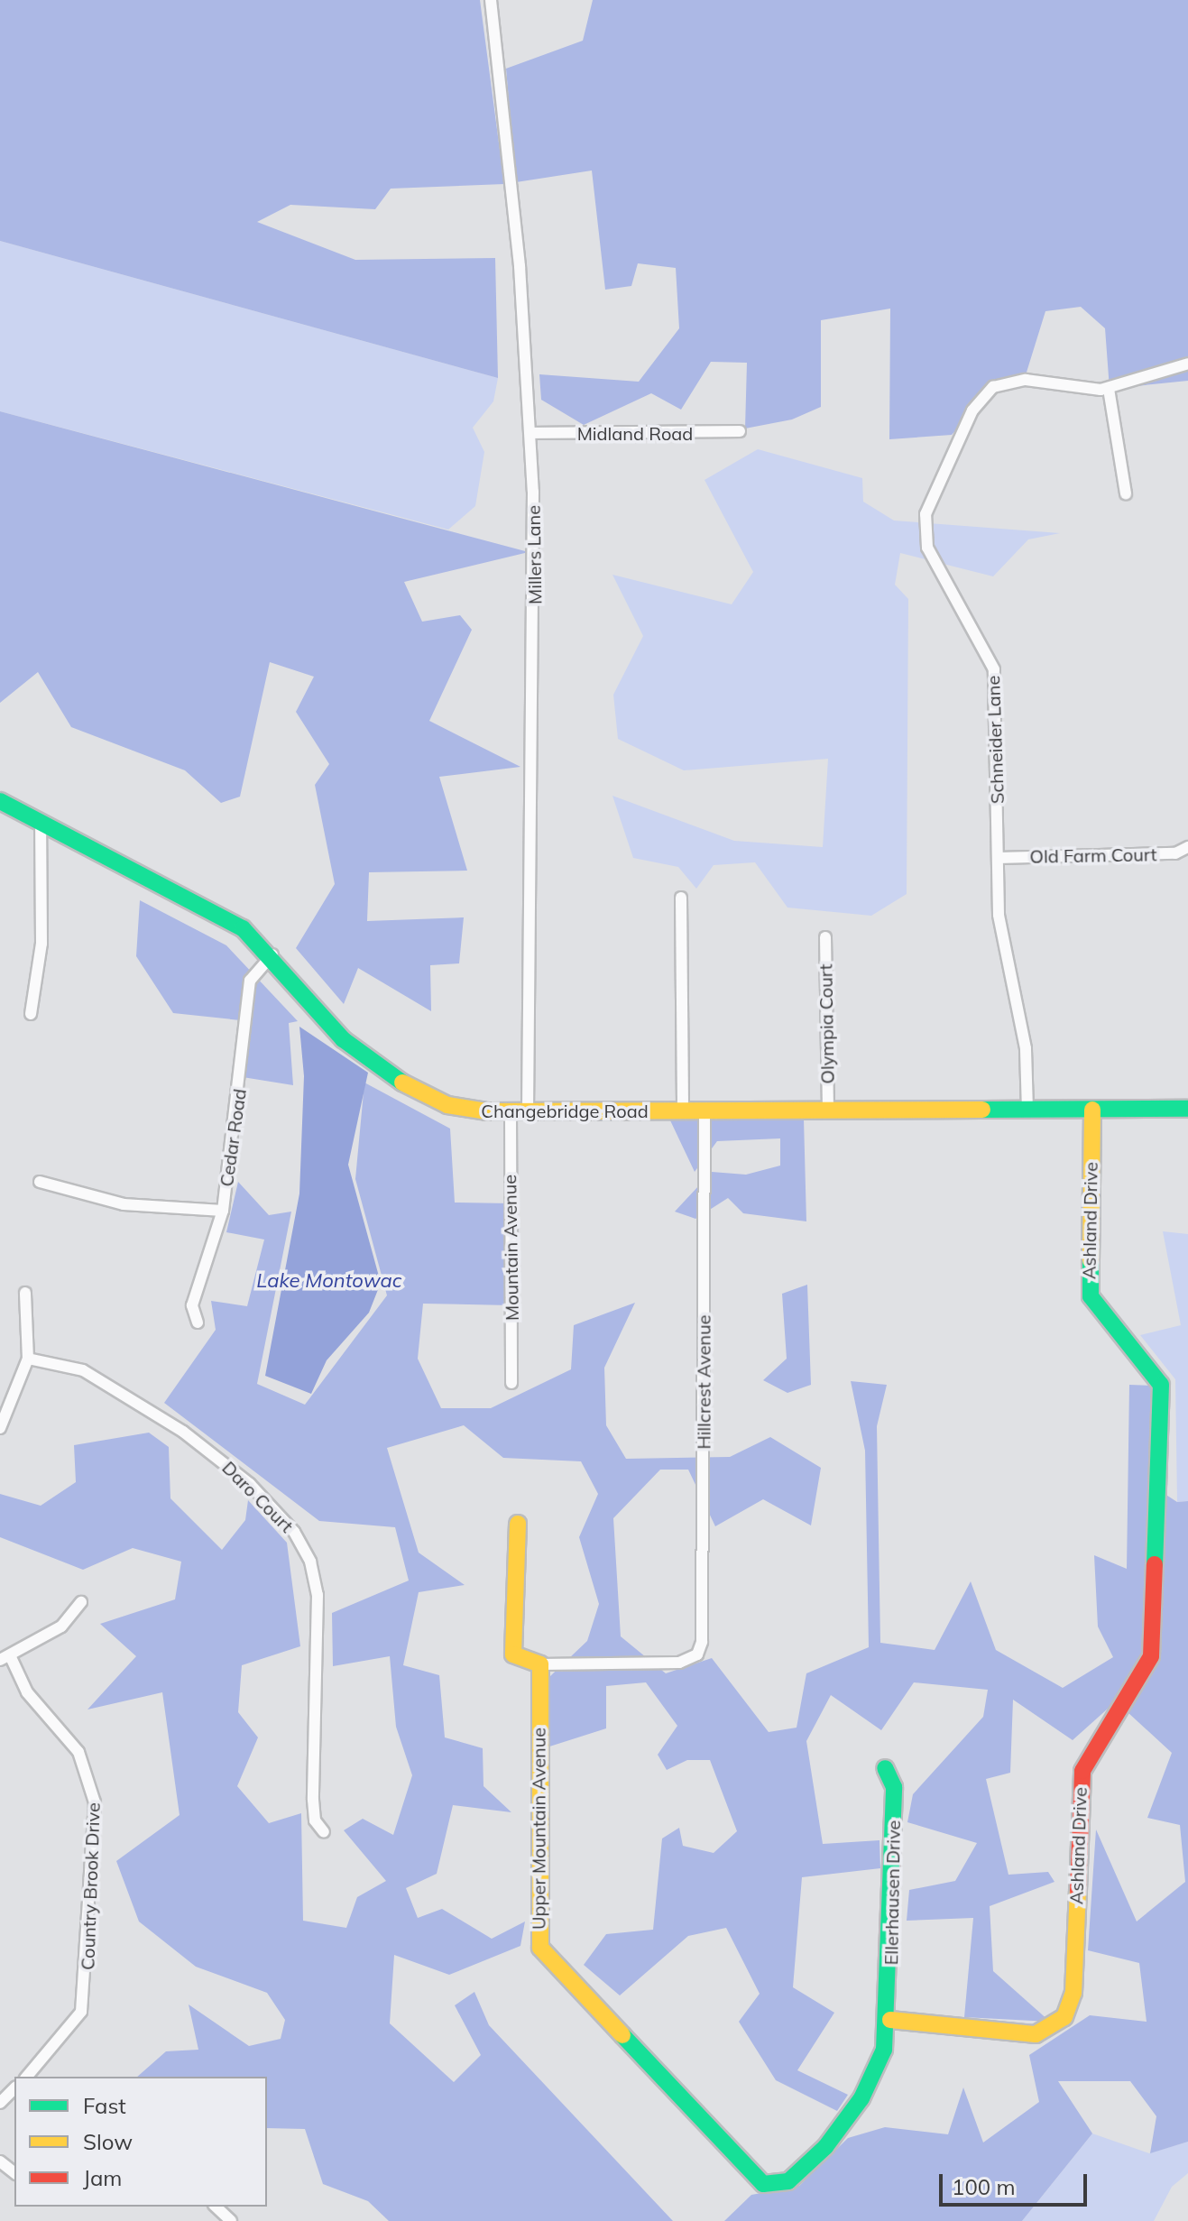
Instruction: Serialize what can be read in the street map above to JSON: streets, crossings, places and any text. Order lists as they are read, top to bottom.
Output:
{
  "streets": {
    "street": [
      "Midland Road",
      "Millers Lane",
      "Schneider Lane",
      "Old Farm Court",
      "Olympia Court",
      "Changebridge Road",
      "Cedar Road",
      "Ashland Drive",
      "Mountain Avenue",
      "Hillcrest Avenue",
      "Daro Court",
      "Upper Mountain Avenue",
      "Country Brook Drive",
      "Ellerhausen Drive"
    ]
  },
  "crossings": [
    ["Midland Road", "Millers Lane"],
    ["Millers Lane", "Changebridge Road"],
    ["Millers Lane", "Mountain Avenue"],
    ["Schneider Lane", "Old Farm Court"],
    ["Schneider Lane", "Changebridge Road"],
    ["Olympia Court", "Changebridge Road"],
    ["Changebridge Road", "Cedar Road"],
    ["Changebridge Road", "Ashland Drive"],
    ["Changebridge Road", "Mountain Avenue"],
    ["Changebridge Road", "Hillcrest Avenue"],
    ["Ashland Drive", "Upper Mountain Avenue"],
    ["Ashland Drive", "Ellerhausen Drive"],
    ["Hillcrest Avenue", "Upper Mountain Avenue"],
    ["Upper Mountain Avenue", "Ellerhausen Drive"]
  ],
  "water": ["Lake Montowac"],
  "legend": ["Fast", "Slow", "Jam"],
  "scale_bar": "100 m"
}
